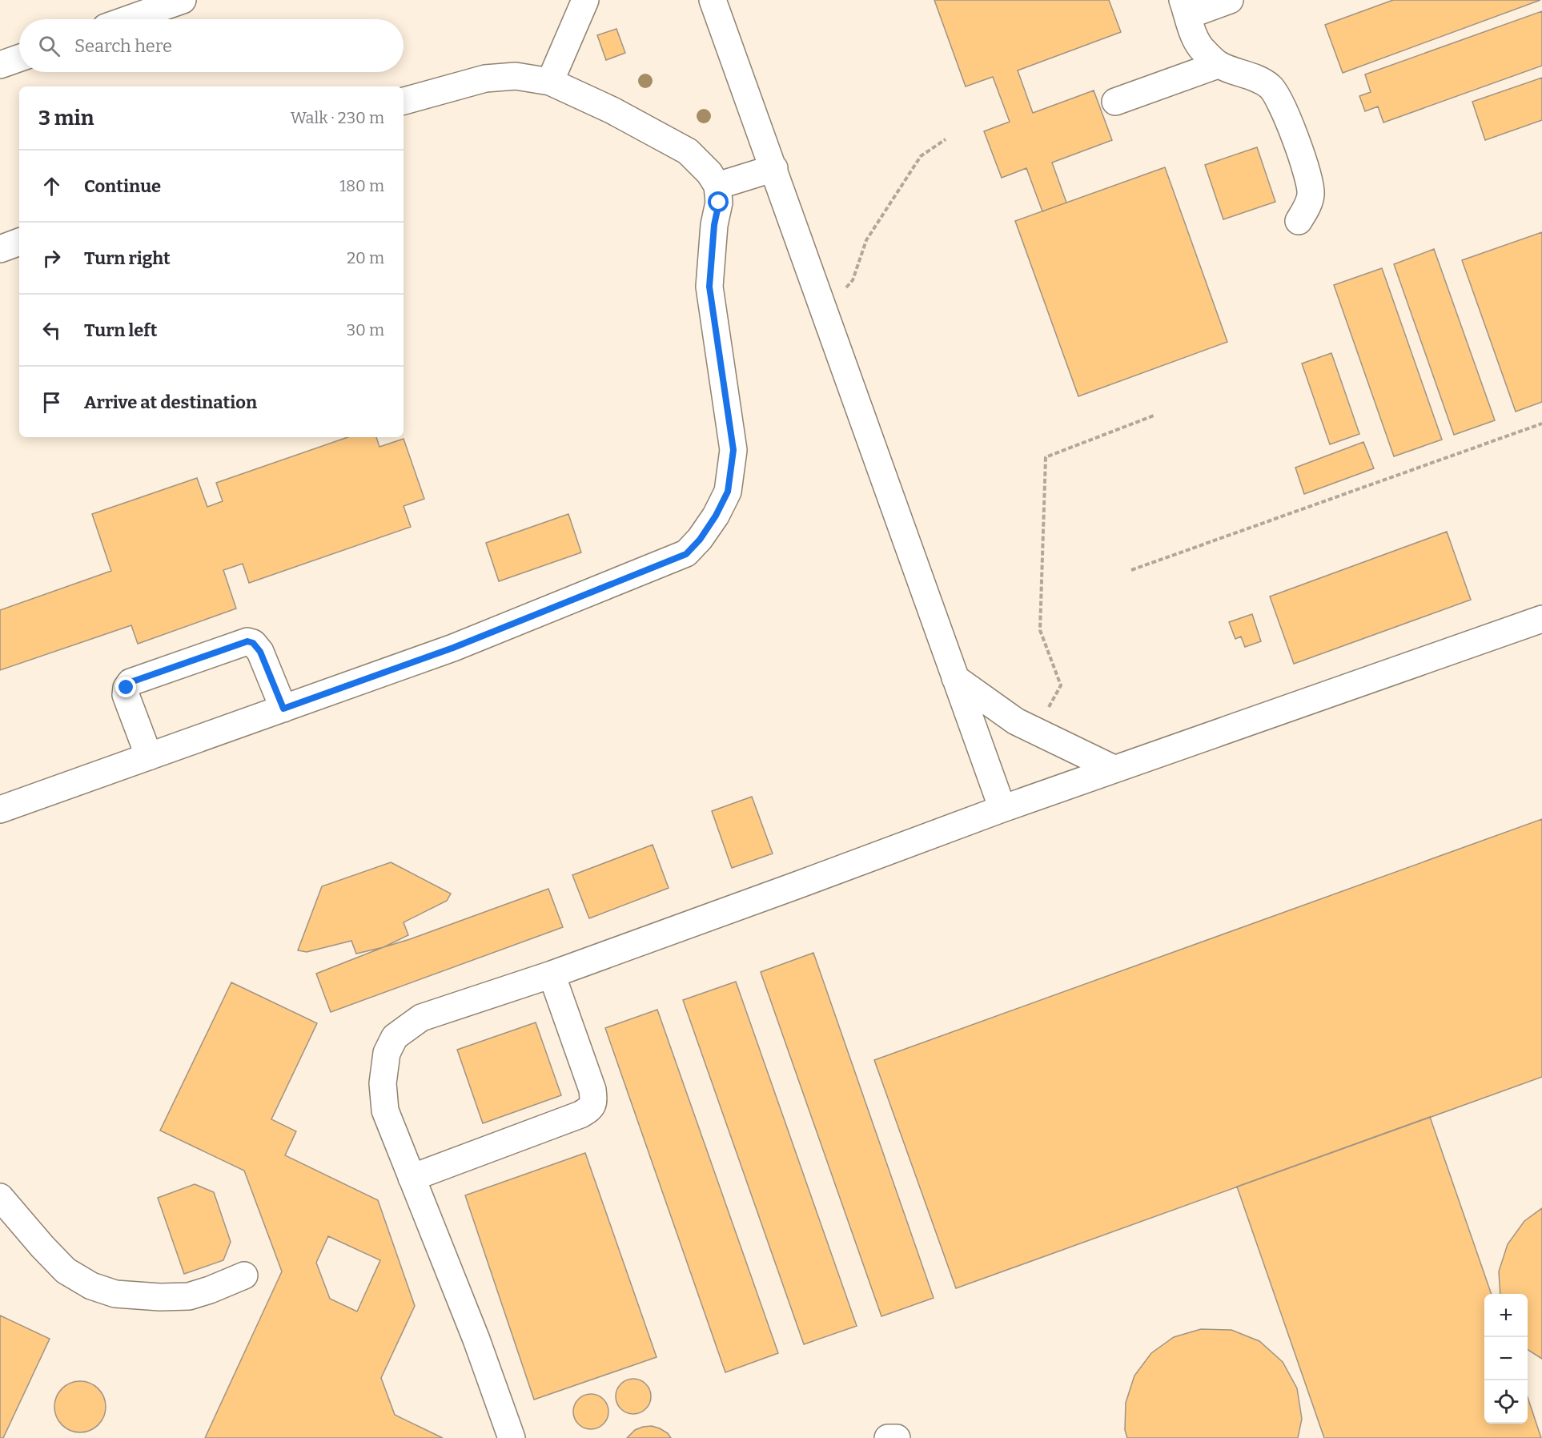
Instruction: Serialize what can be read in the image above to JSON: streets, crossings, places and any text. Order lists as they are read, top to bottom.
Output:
{
  "page": {
    "search": "Search here",
    "heading": ["3 min", "Walk · 230 m"],
    "list": [
      ["Continue", "180 m"],
      ["Turn right", "20 m"],
      ["Turn left", "30 m"],
      "Arrive at destination"
    ],
    "map_buttons": ["+", "−"]
  }
}
